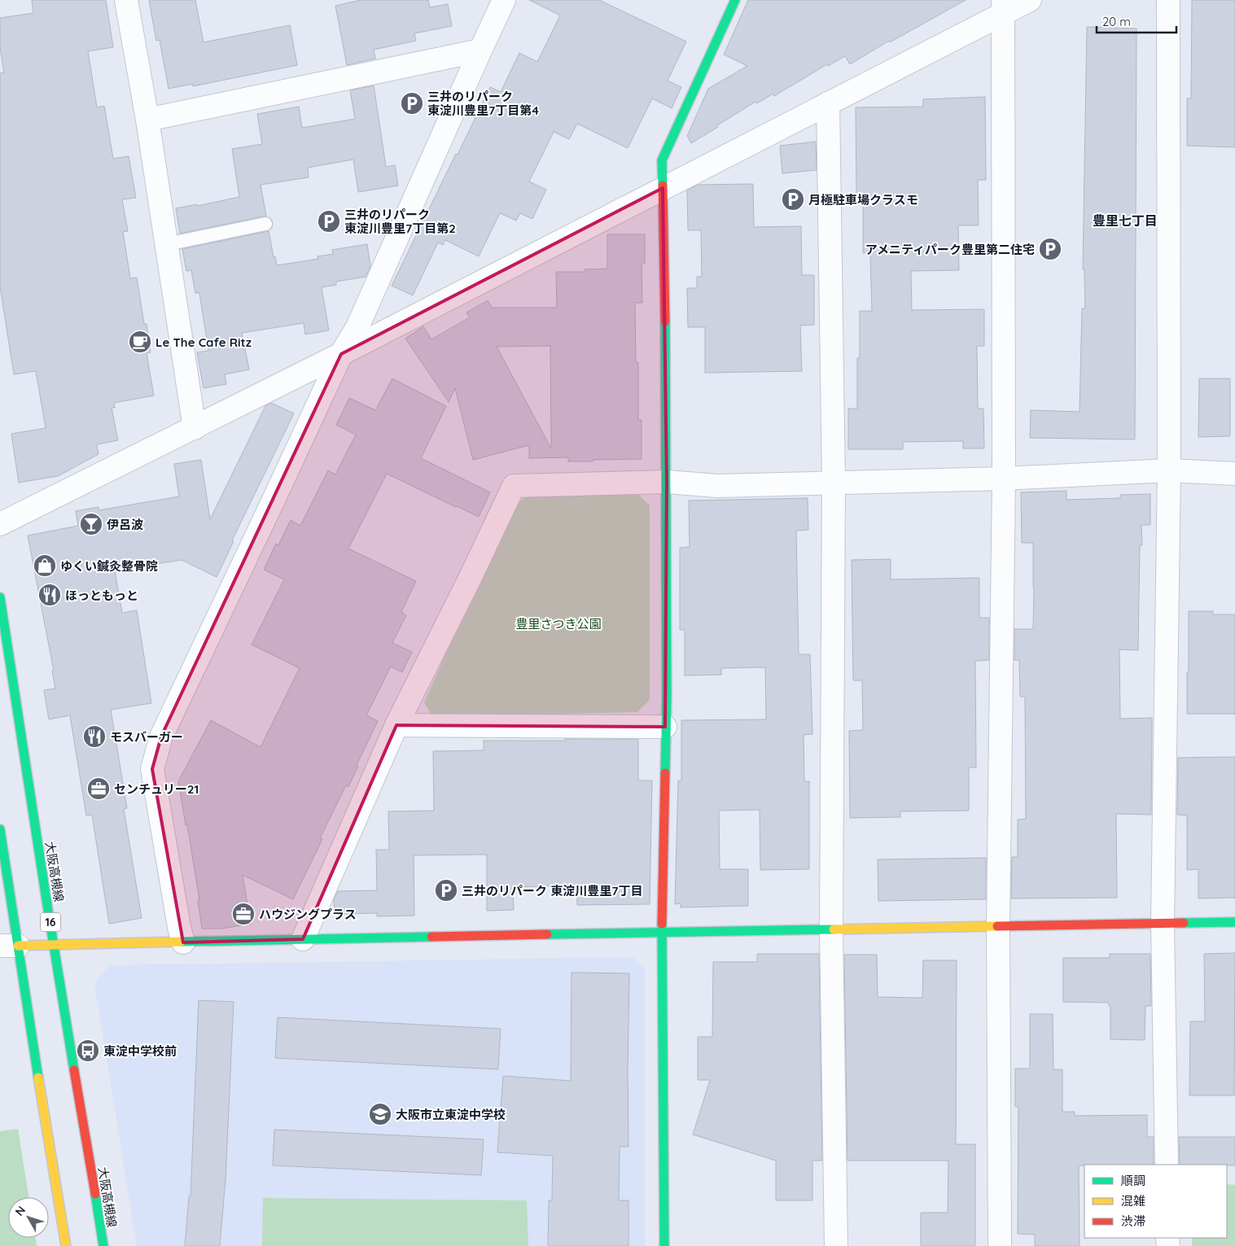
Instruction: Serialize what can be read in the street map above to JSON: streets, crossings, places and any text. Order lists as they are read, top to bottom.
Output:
{
  "streets": {
    "street": ["大阪高槻線", "16"]
  },
  "districts": ["豊里七丁目"],
  "parks": ["豊里さつき公園"],
  "places": {
    "parking": [
      "三井のリパーク 東淀川豊里7丁目第4",
      "月極駐車場クラスモ",
      "三井のリパーク 東淀川豊里7丁目第2",
      "アメニティパーク豊里第二住宅",
      "三井のリパーク 東淀川豊里7丁目"
    ],
    "cafe": ["Le The Cafe Ritz"],
    "bar": ["伊呂波"],
    "shop": ["ゆくい鍼灸整骨院"],
    "restaurant": ["ほっともっと", "モスバーガー"],
    "office": ["センチュリー21", "ハウジングプラス"],
    "bus stop": ["東淀中学校前"],
    "school or university": ["大阪市立東淀中学校"]
  },
  "legend": ["順調", "混雑", "渋滞"],
  "scale_bar": "20 m",
  "north": "top left"
}
